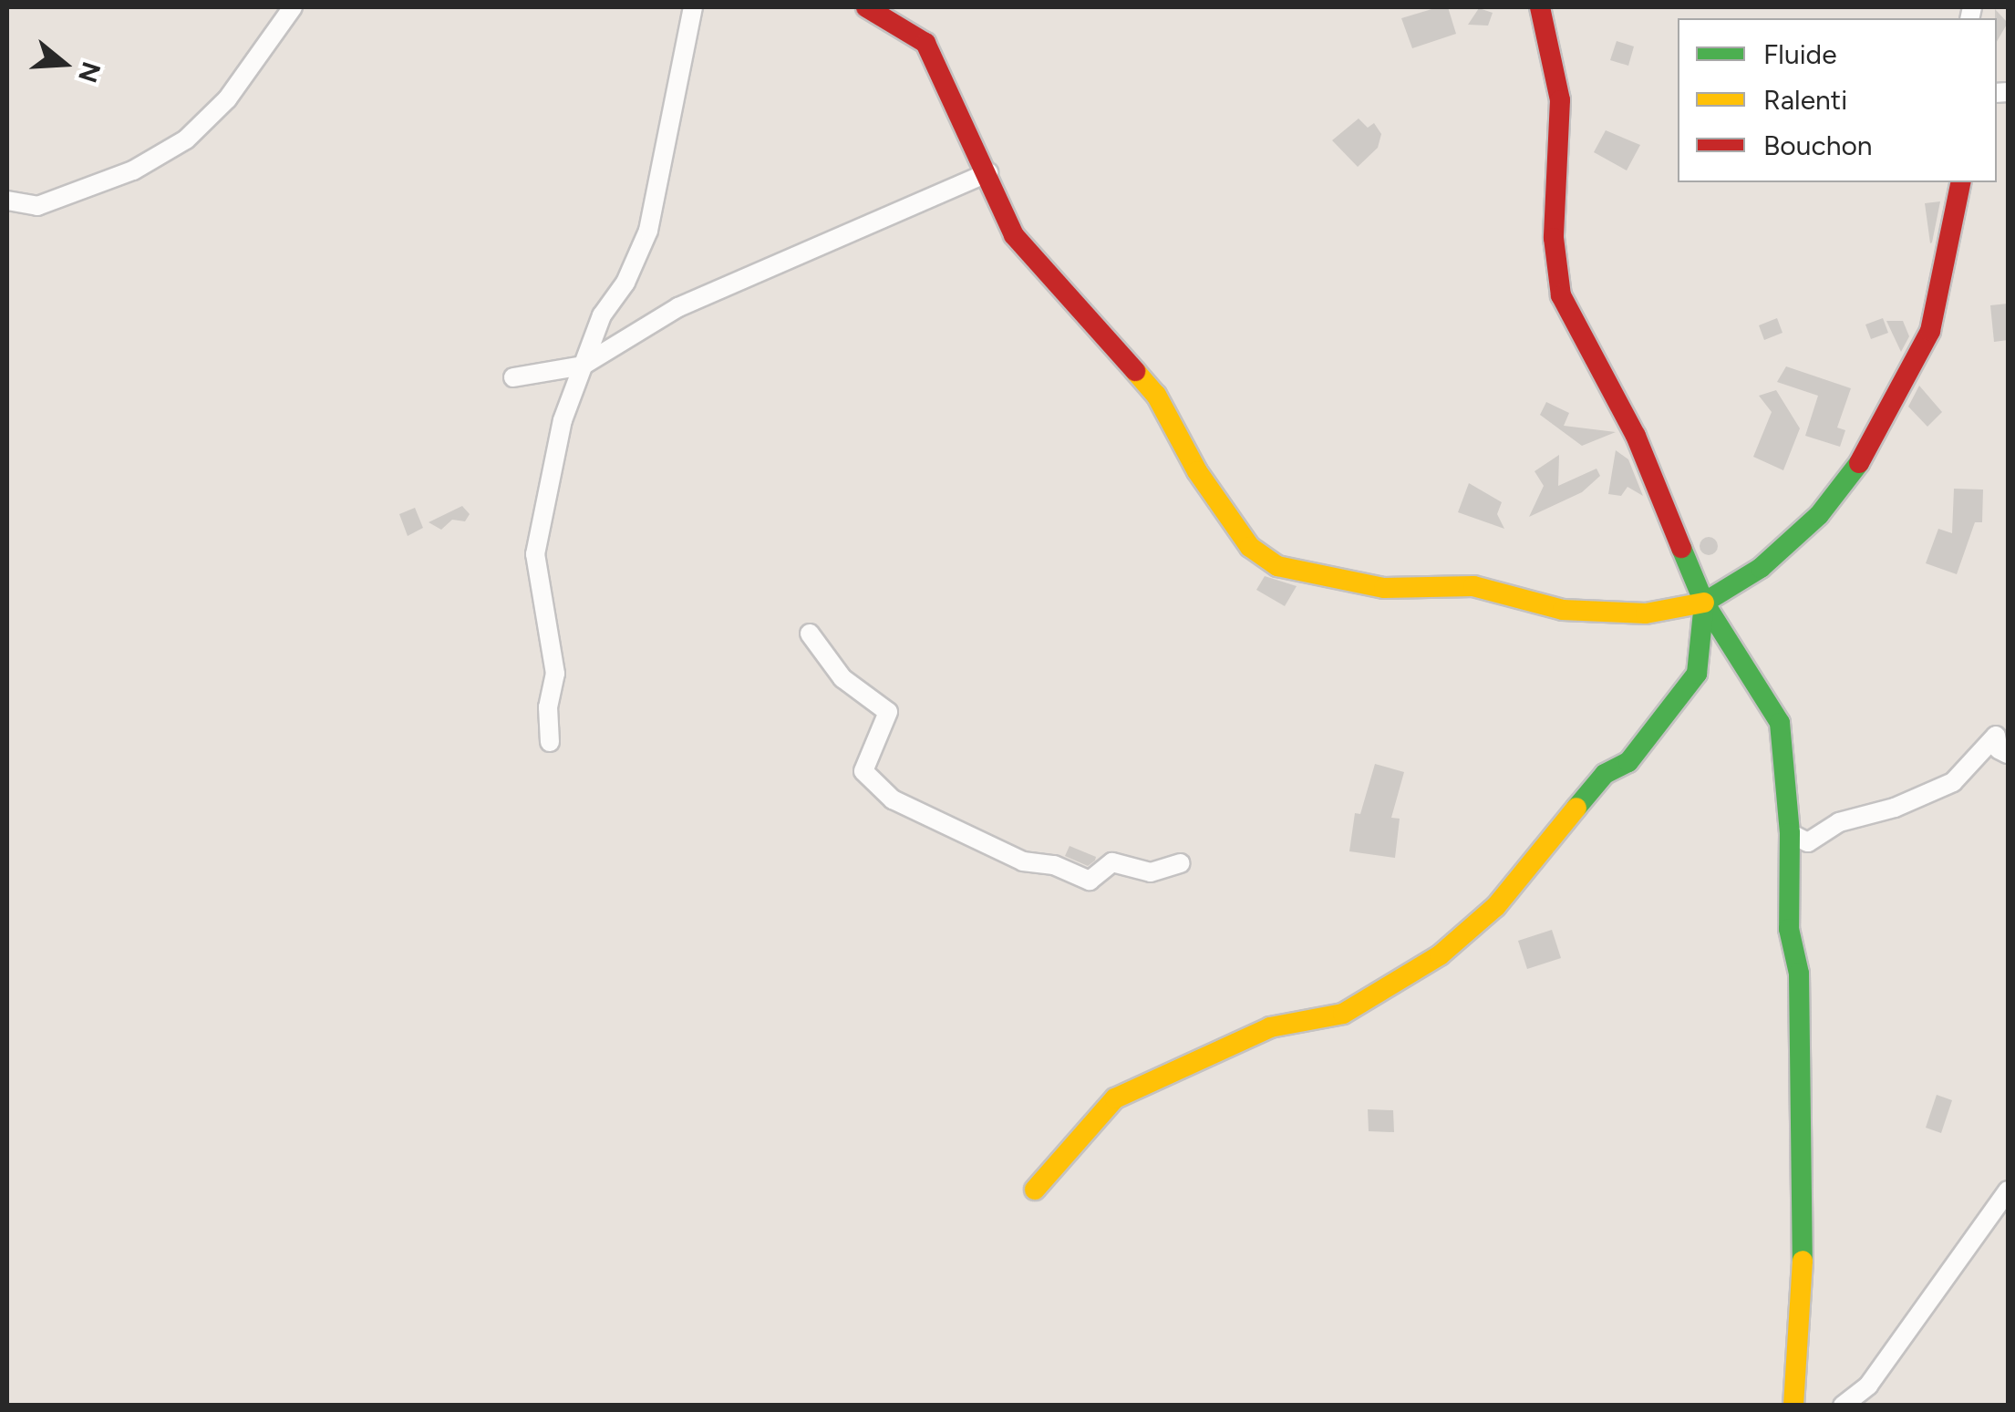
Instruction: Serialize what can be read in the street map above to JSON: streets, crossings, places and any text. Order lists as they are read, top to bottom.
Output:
{
  "legend": ["Fluide", "Ralenti", "Bouchon"],
  "north": "right"
}
